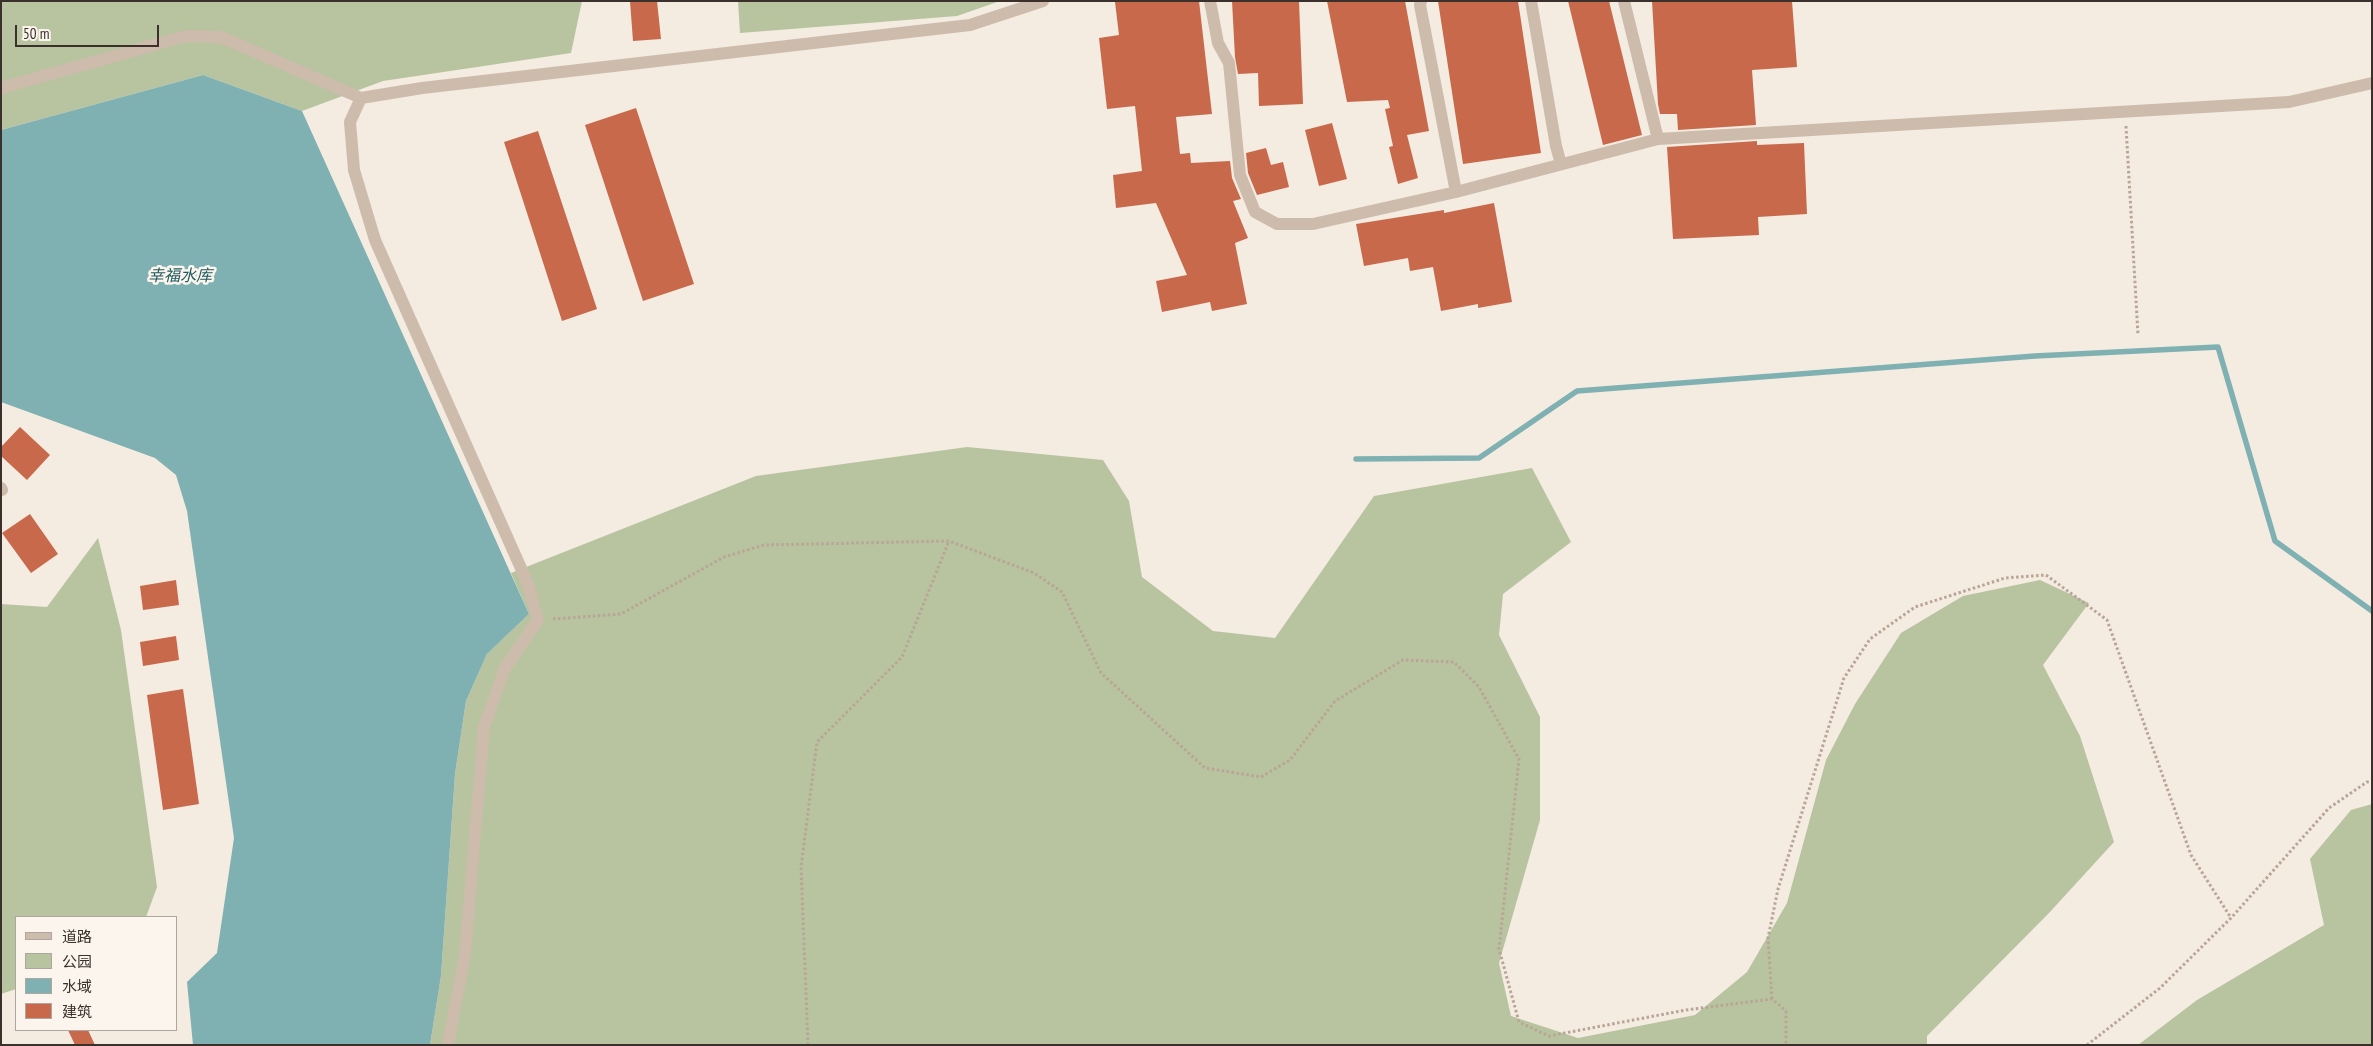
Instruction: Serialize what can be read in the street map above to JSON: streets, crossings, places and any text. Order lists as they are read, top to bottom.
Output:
{
  "water": ["幸福水库"],
  "legend": [
    "道路",
    "公园",
    "水域",
    "建筑"
  ],
  "scale_bar": "50 m"
}
